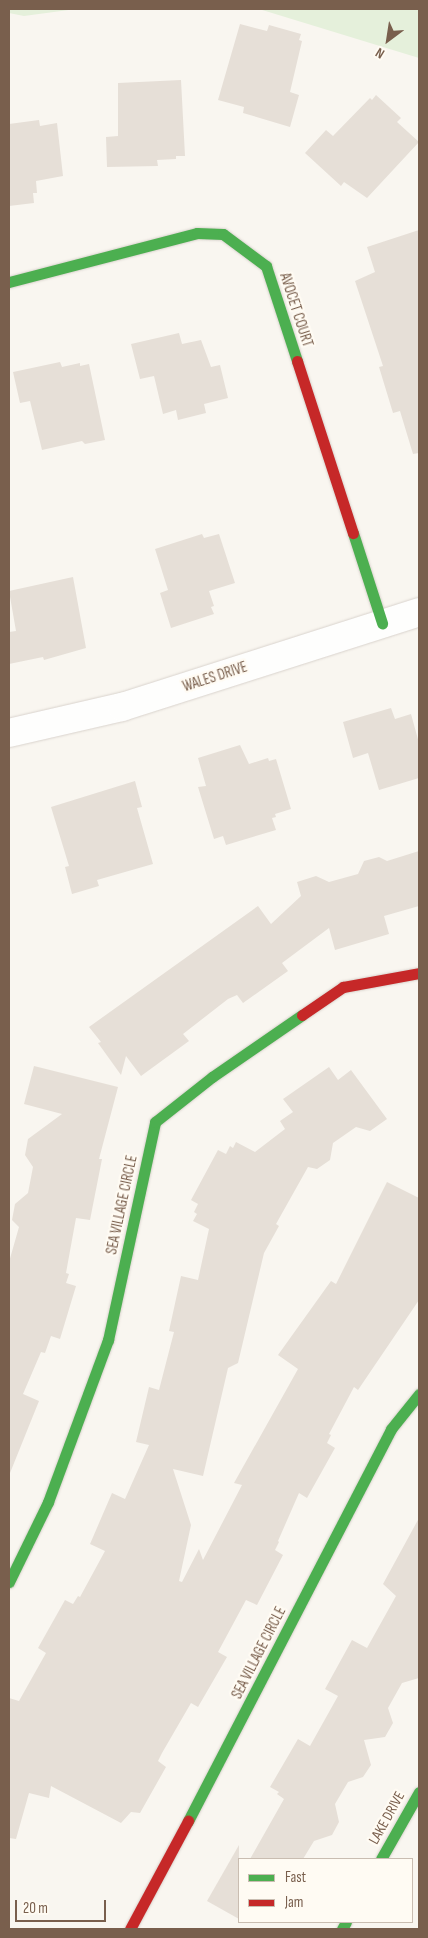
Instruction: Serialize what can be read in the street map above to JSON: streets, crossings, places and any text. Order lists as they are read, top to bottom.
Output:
{
  "streets": {
    "street": [
      "AVOCET COURT",
      "WALES DRIVE",
      "SEA VILLAGE CIRCLE",
      "LAKE DRIVE"
    ]
  },
  "crossings": [
    ["AVOCET COURT", "WALES DRIVE"]
  ],
  "legend": ["Fast", "Jam"],
  "scale_bar": "20 m",
  "north": "bottom left"
}
